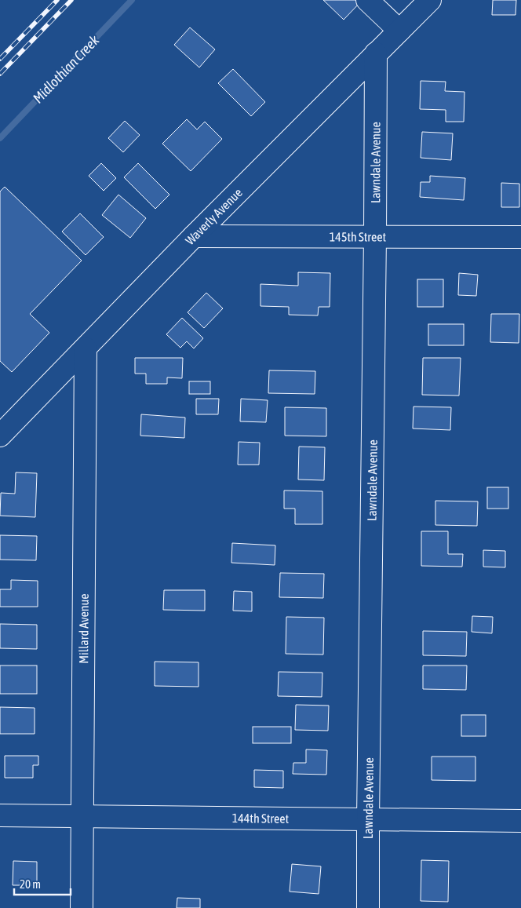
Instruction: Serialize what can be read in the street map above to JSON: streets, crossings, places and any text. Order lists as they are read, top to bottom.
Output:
{
  "streets": {
    "street": [
      "Lawndale Avenue",
      "Waverly Avenue",
      "145th Street",
      "Millard Avenue",
      "144th Street"
    ]
  },
  "crossings": [
    ["Lawndale Avenue", "Waverly Avenue"],
    ["Lawndale Avenue", "145th Street"],
    ["Lawndale Avenue", "144th Street"],
    ["Waverly Avenue", "145th Street"],
    ["Waverly Avenue", "Millard Avenue"],
    ["Millard Avenue", "144th Street"]
  ],
  "water": ["Midlothian Creek"],
  "scale_bar": "20 m"
}
